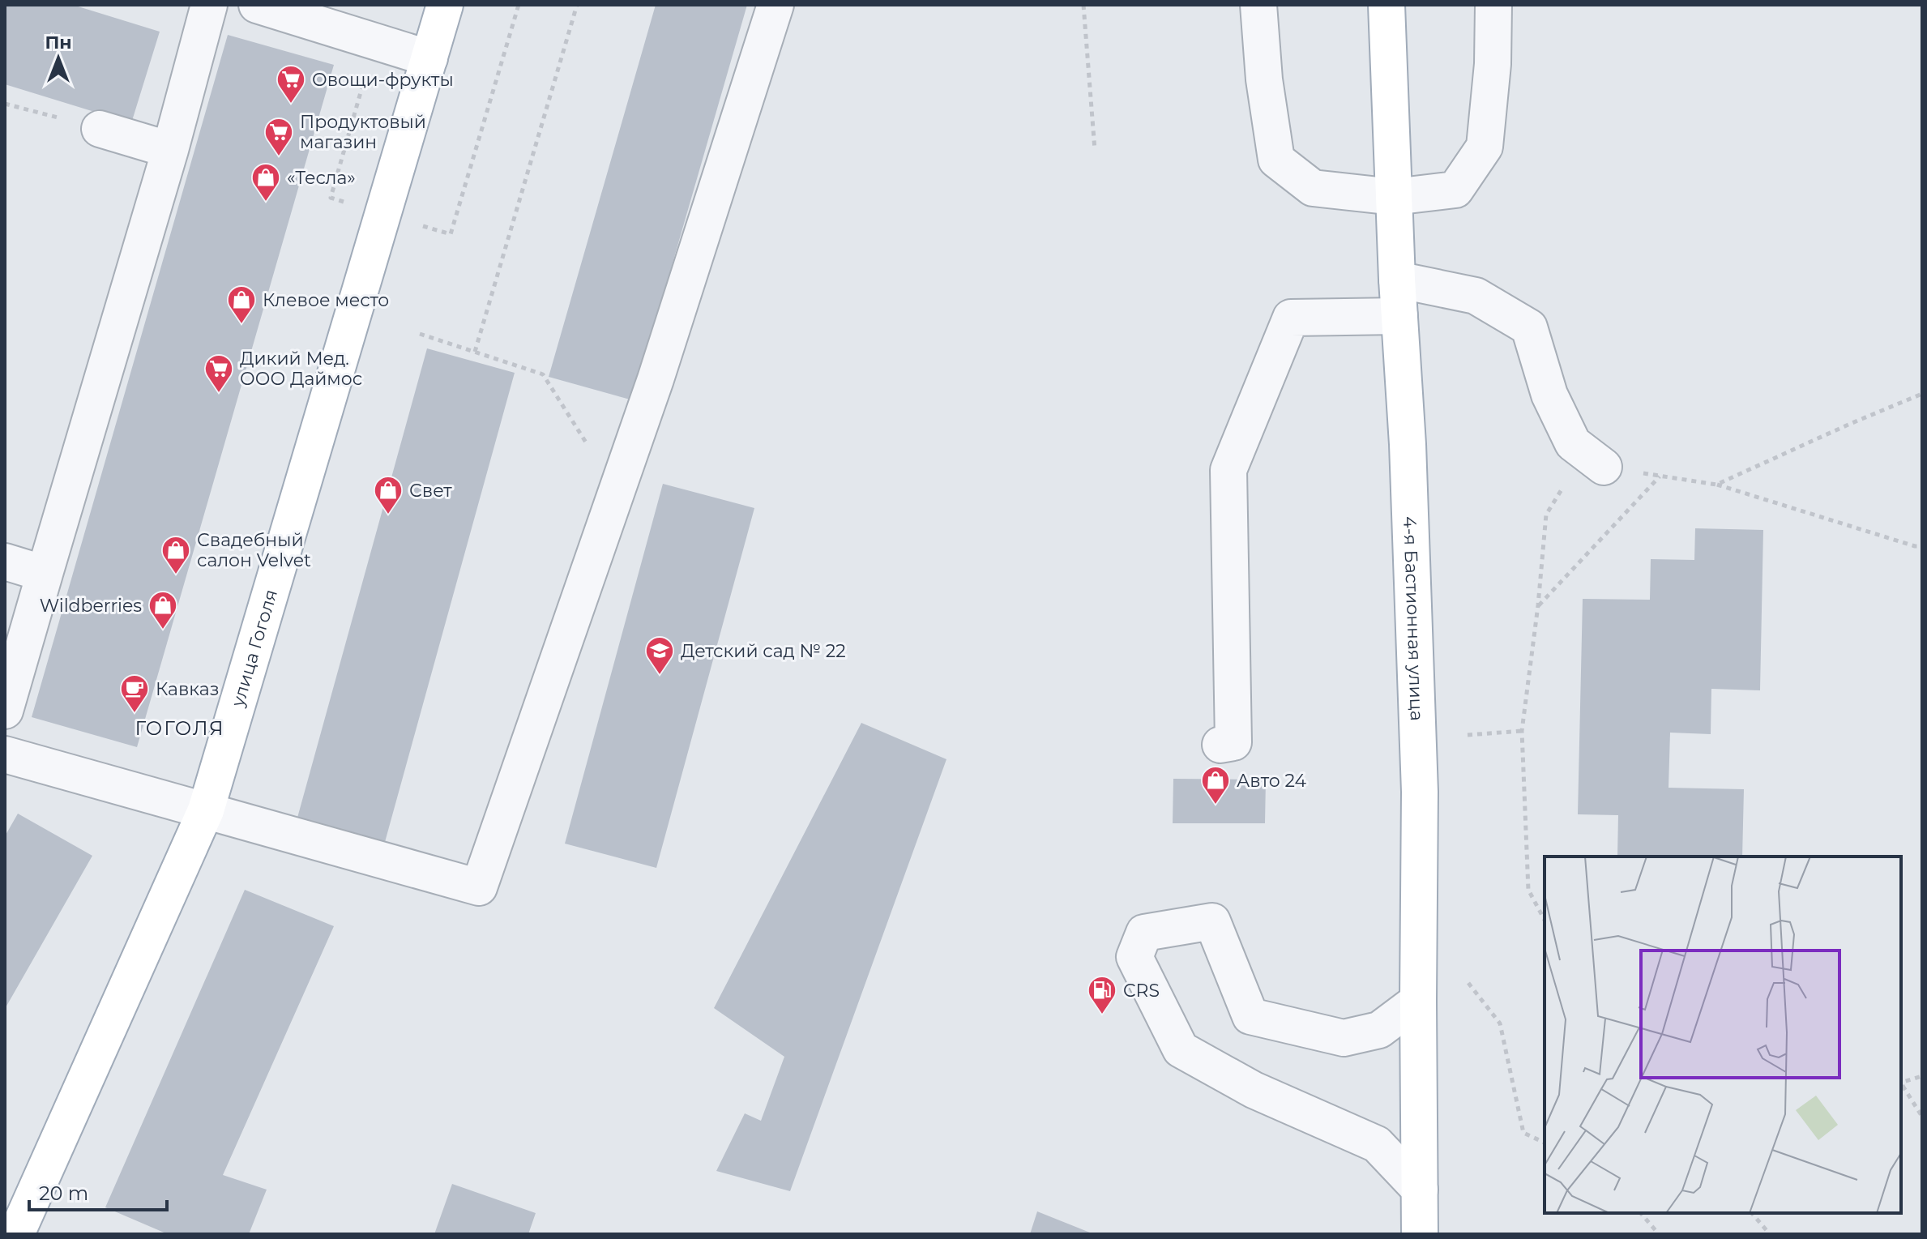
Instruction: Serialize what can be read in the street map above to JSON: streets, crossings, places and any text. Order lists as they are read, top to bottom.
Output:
{
  "streets": {
    "main road": ["4-я Бастионная улица", "улица Гоголя"]
  },
  "districts": ["ГОГОЛЯ"],
  "places": {
    "supermarket": ["Овощи-фрукты", "Продуктовый магазин", "Дикий Мед. ООО Даймос"],
    "shop": [
      "«Тесла»",
      "Клевое место",
      "Свет",
      "Свадебный салон Velvet",
      "Wildberries",
      "Авто 24"
    ],
    "school or university": ["Детский сад № 22"],
    "cafe": ["Кавказ"],
    "fuel station": ["CRS"]
  },
  "scale_bar": "20 m",
  "north": "top"
}
